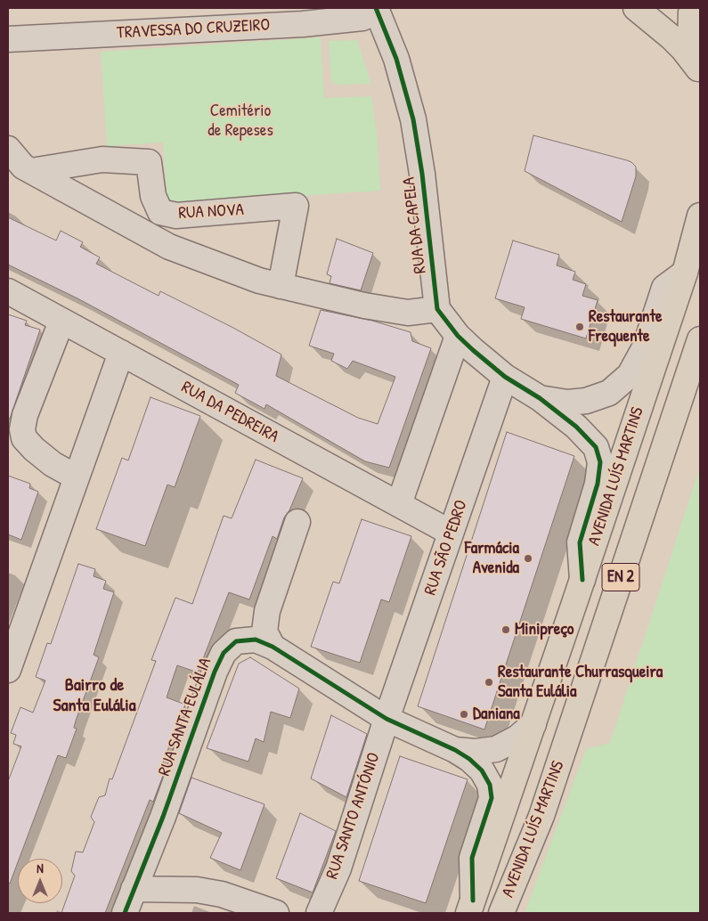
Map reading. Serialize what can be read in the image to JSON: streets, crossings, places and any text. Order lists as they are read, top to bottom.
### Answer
{
  "streets": {
    "main road": ["AVENIDA LUÍS MARTINS", "EN 2"],
    "street": [
      "TRAVESSA DO CRUZEIRO",
      "RUA NOVA",
      "RUA DA CAPELA",
      "RUA DA PEDREIRA",
      "RUA SÃO PEDRO",
      "RUA SANTA EULÁLIA",
      "RUA SANTO ANTÓNIO"
    ]
  },
  "crossings": [
    ["TRAVESSA DO CRUZEIRO", "RUA DA CAPELA"],
    ["RUA NOVA", "RUA DA CAPELA"],
    ["RUA DA PEDREIRA", "RUA SÃO PEDRO"],
    ["RUA SÃO PEDRO", "RUA SANTA EULÁLIA"],
    ["RUA SÃO PEDRO", "RUA SANTO ANTÓNIO"],
    ["RUA SANTA EULÁLIA", "RUA SANTO ANTÓNIO"]
  ],
  "districts": ["Bairro de Santa Eulália"],
  "parks": ["Cemitério de Repeses"],
  "places": [
    "Restaurante Frequente",
    "Farmácia Avenida",
    "Minipreço",
    "Restaurante Churrasqueira Santa Eulália",
    "Daniana"
  ],
  "north": "top"
}
